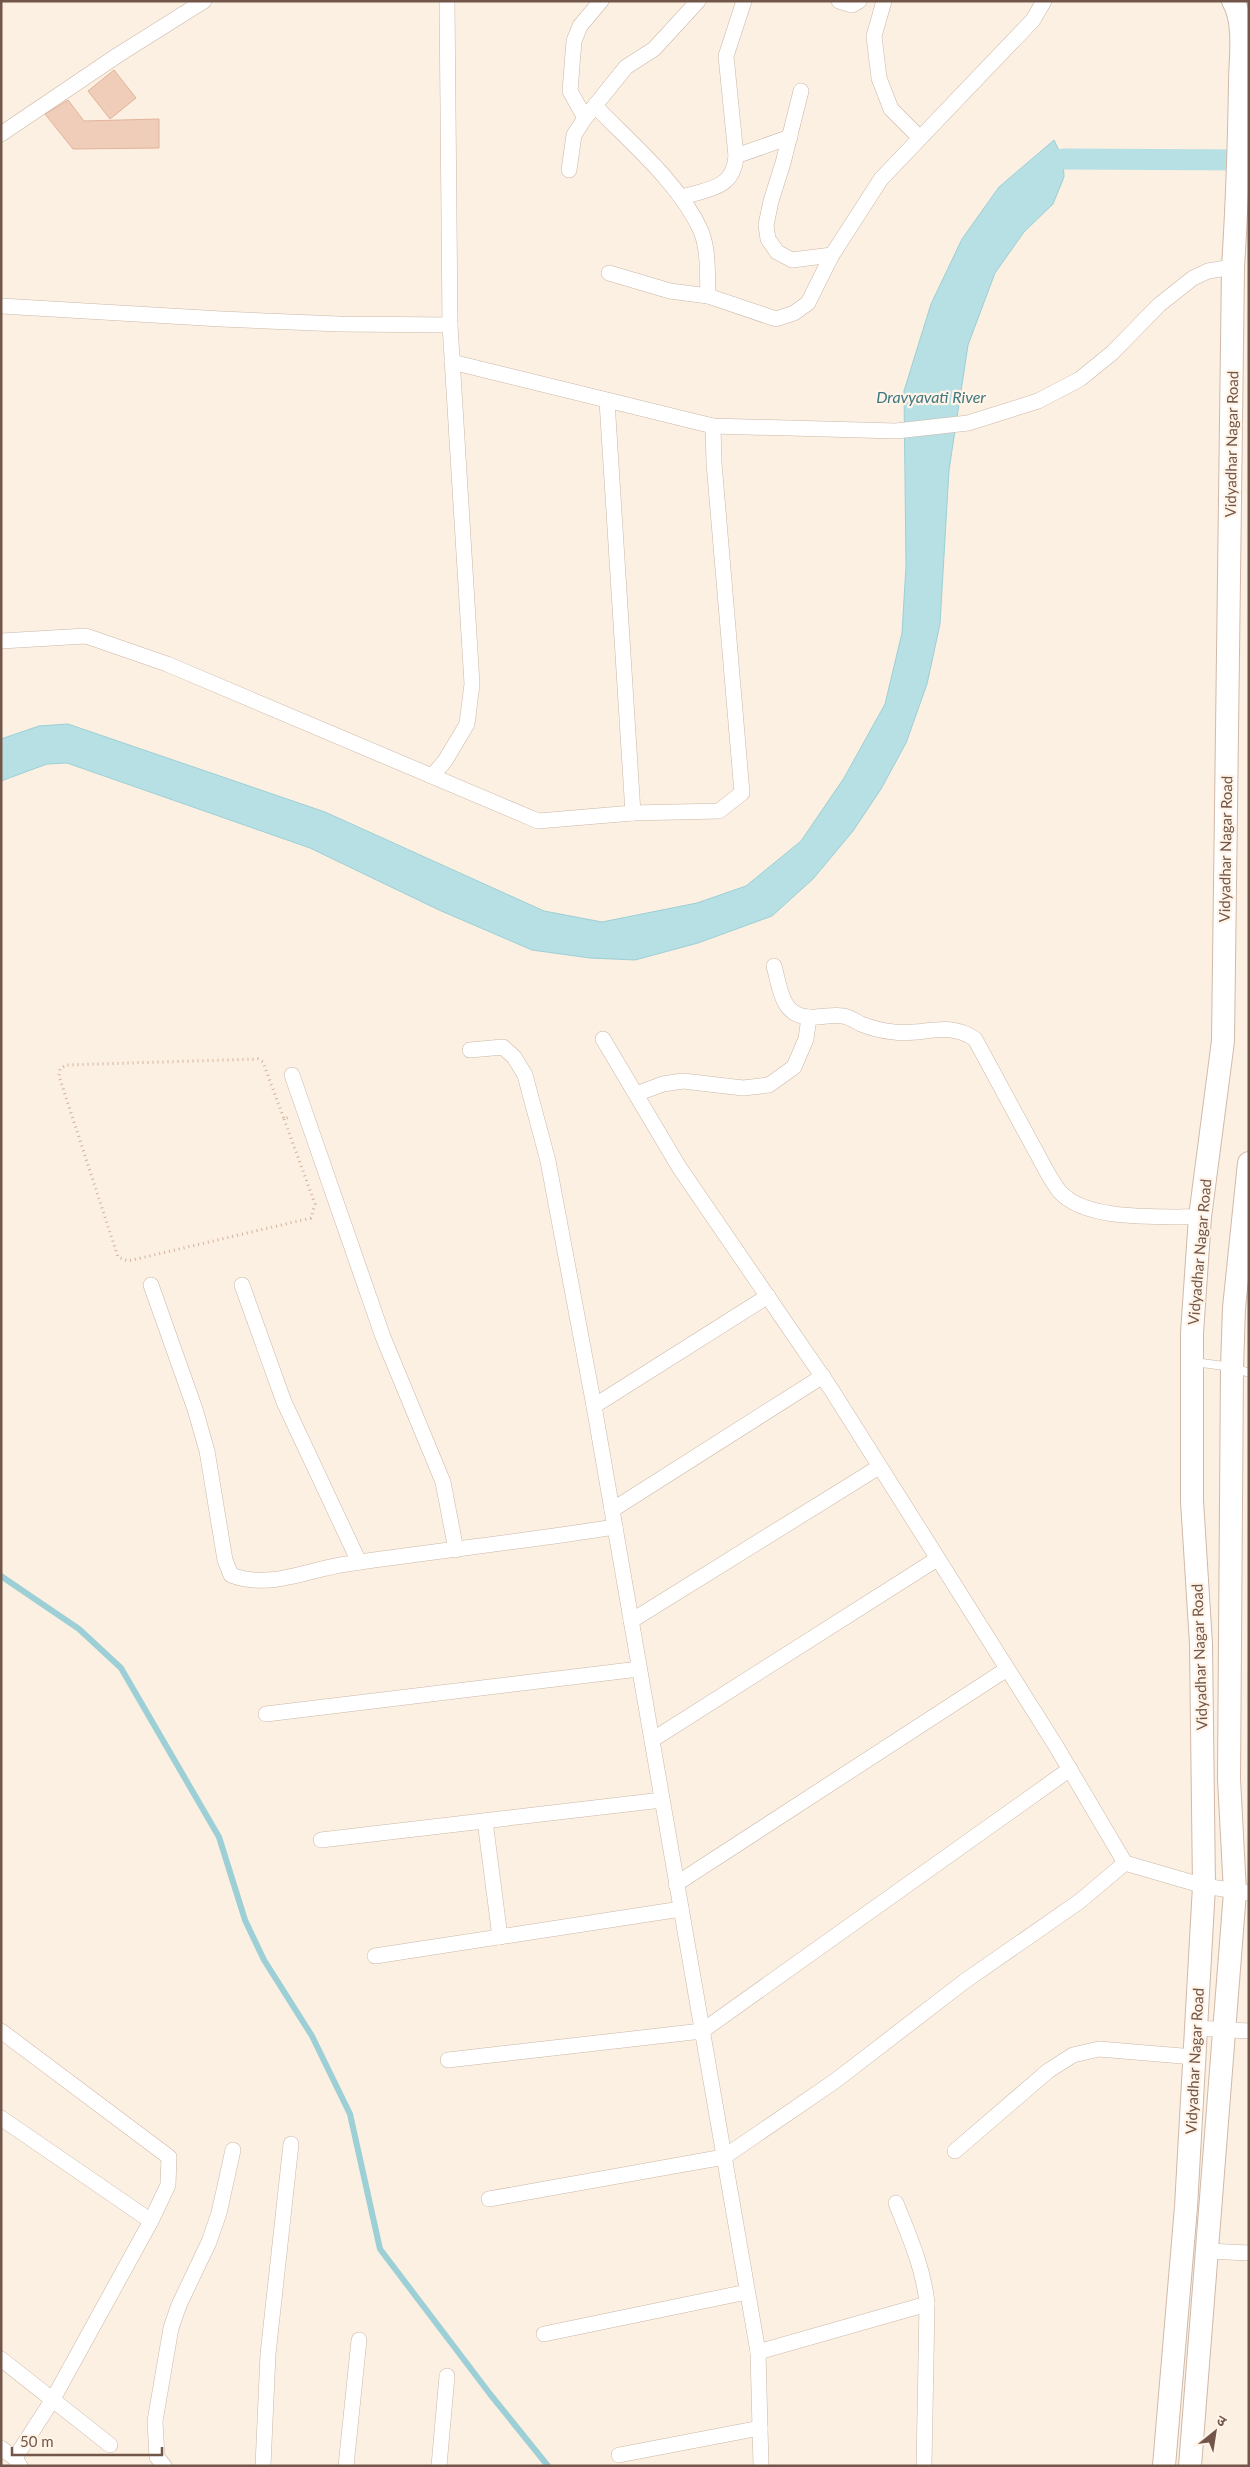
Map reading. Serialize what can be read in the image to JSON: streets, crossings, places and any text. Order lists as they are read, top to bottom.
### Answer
{
  "streets": {
    "main road": ["Vidyadhar Nagar Road"]
  },
  "water": ["Dravyavati River"],
  "scale_bar": "50 m",
  "north": "top right"
}
